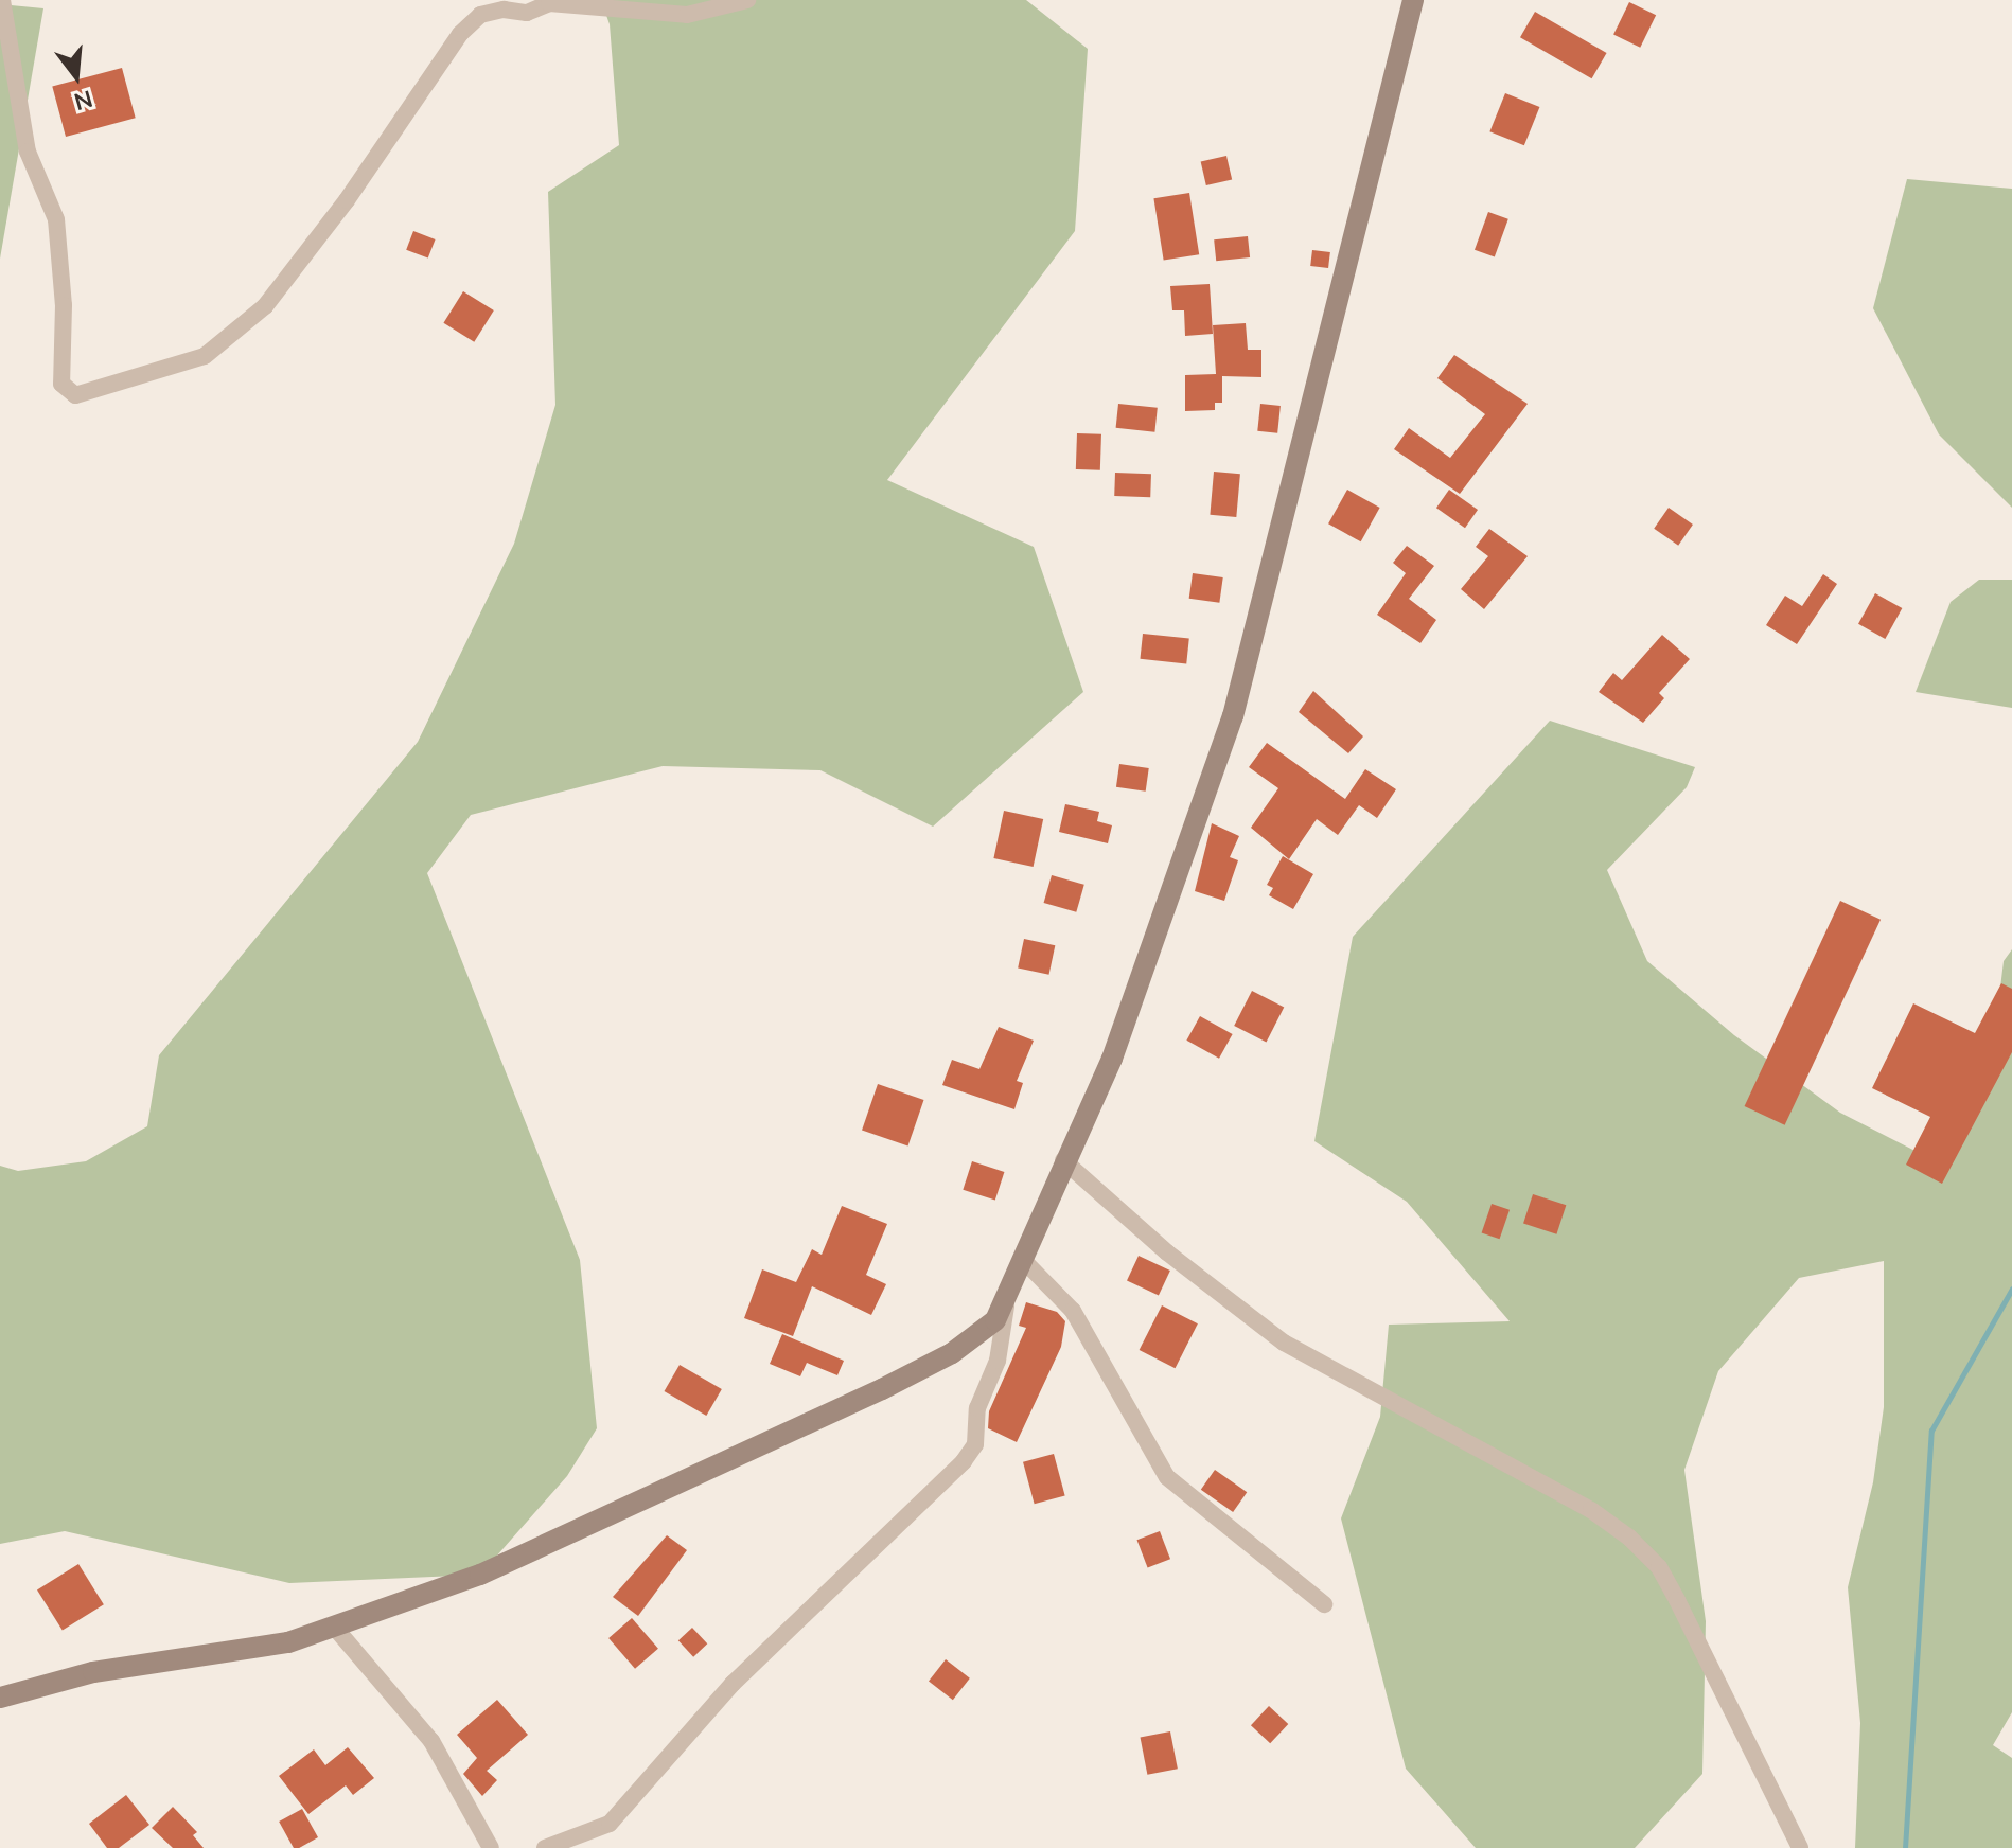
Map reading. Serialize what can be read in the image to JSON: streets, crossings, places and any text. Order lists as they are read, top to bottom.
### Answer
{
  "north": "bottom"
}
